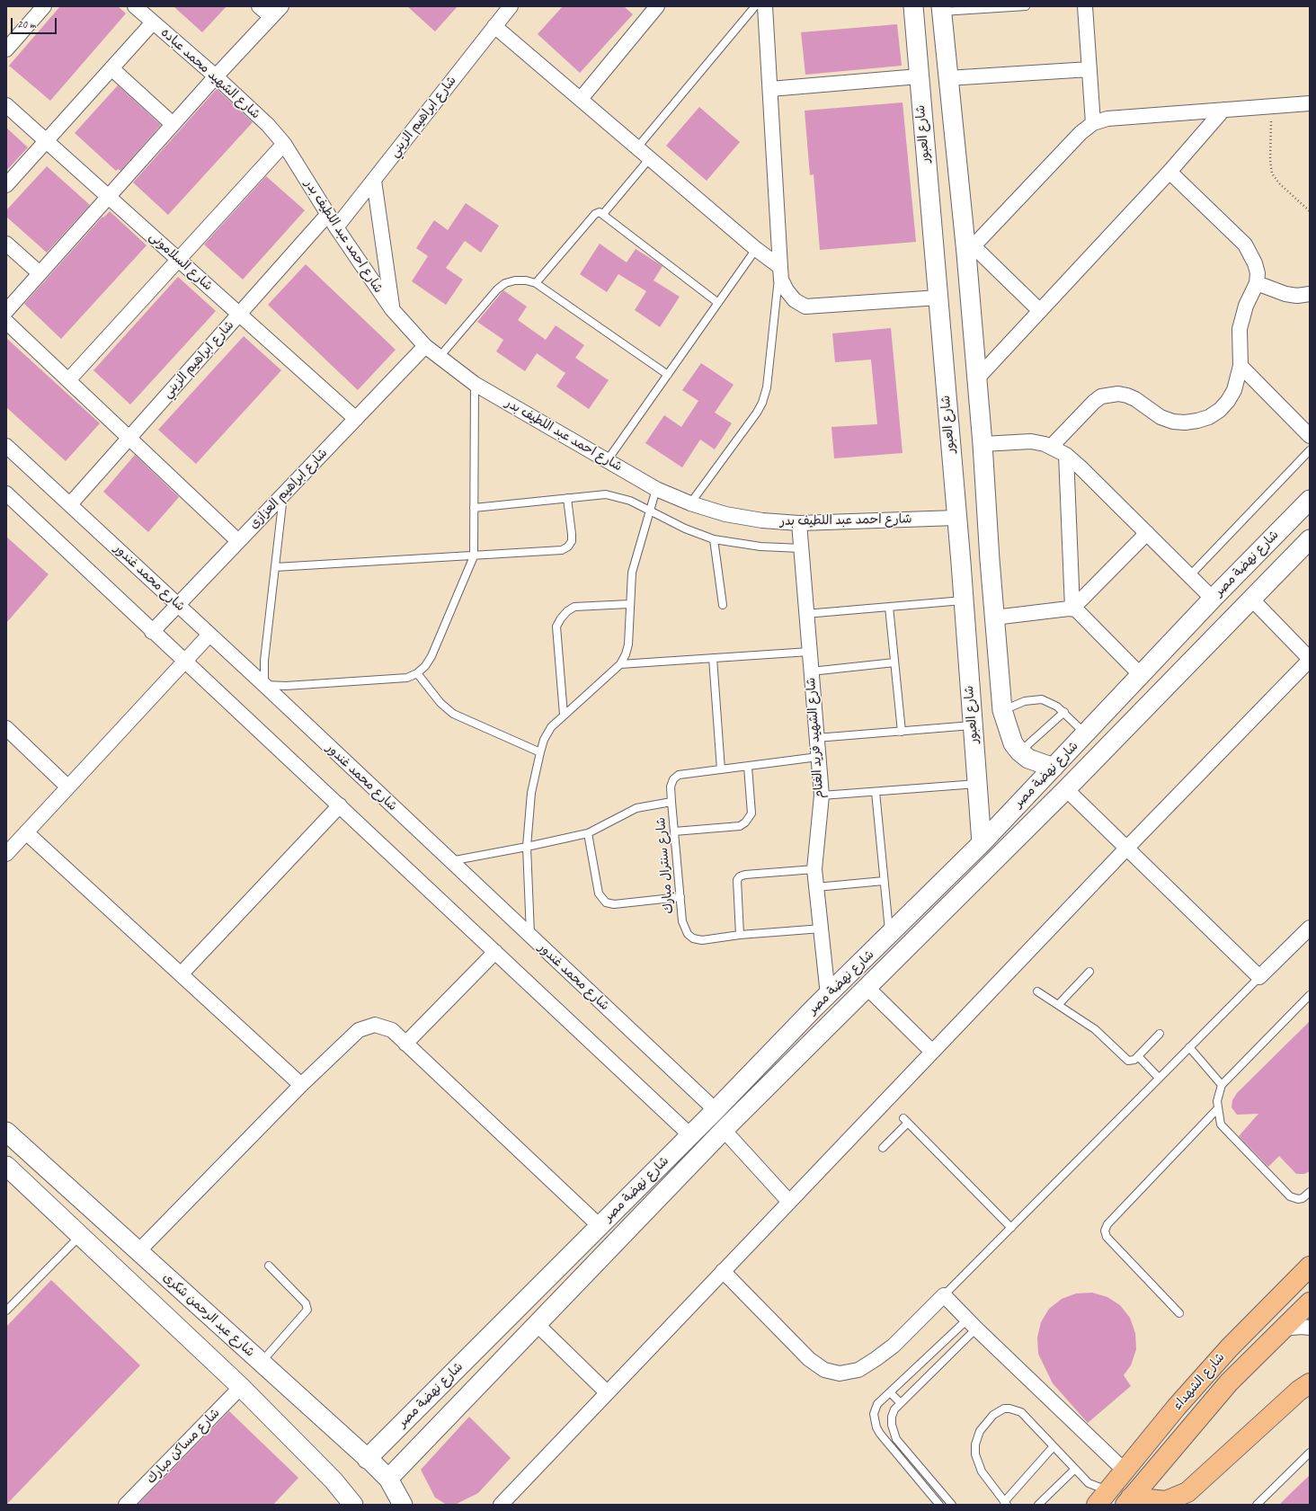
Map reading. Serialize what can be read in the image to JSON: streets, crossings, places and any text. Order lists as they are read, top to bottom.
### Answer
{
  "streets": {
    "highway": ["شارع الشهداء"],
    "street": [
      "شارع الشهيد محمد عباده",
      "شارع ابراهيم الزيني",
      "شارع العبور",
      "شارع احمد عبد اللطيف بدر",
      "شارع السلامونى",
      "شارع ابراهيم العزازى",
      "شارع نهضة مصر",
      "شارع محمد غندور",
      "شارع الشهيد فريد الغنام",
      "شارع عبد الرحمن شكرى",
      "شارع مساكن مبارك"
    ],
    "lane": ["شارع سنترال مبارك"]
  },
  "crossings": [
    ["شارع الشهيد محمد عباده", "شارع احمد عبد اللطيف بدر"],
    ["شارع ابراهيم الزيني", "شارع احمد عبد اللطيف بدر"],
    ["شارع ابراهيم الزيني", "شارع السلامونى"],
    ["شارع ابراهيم الزيني", "شارع محمد غندور"],
    ["شارع العبور", "شارع احمد عبد اللطيف بدر"],
    ["شارع العبور", "شارع نهضة مصر"],
    ["شارع احمد عبد اللطيف بدر", "شارع ابراهيم العزازى"],
    ["شارع احمد عبد اللطيف بدر", "شارع الشهيد فريد الغنام"],
    ["شارع السلامونى", "شارع ابراهيم العزازى"],
    ["شارع ابراهيم العزازى", "شارع محمد غندور"],
    ["شارع نهضة مصر", "شارع محمد غندور"],
    ["شارع نهضة مصر", "شارع الشهيد فريد الغنام"],
    ["شارع نهضة مصر", "شارع عبد الرحمن شكرى"],
    ["شارع محمد غندور", "شارع سنترال مبارك"],
    ["شارع الشهيد فريد الغنام", "شارع سنترال مبارك"]
  ],
  "scale_bar": "20 m"
}
